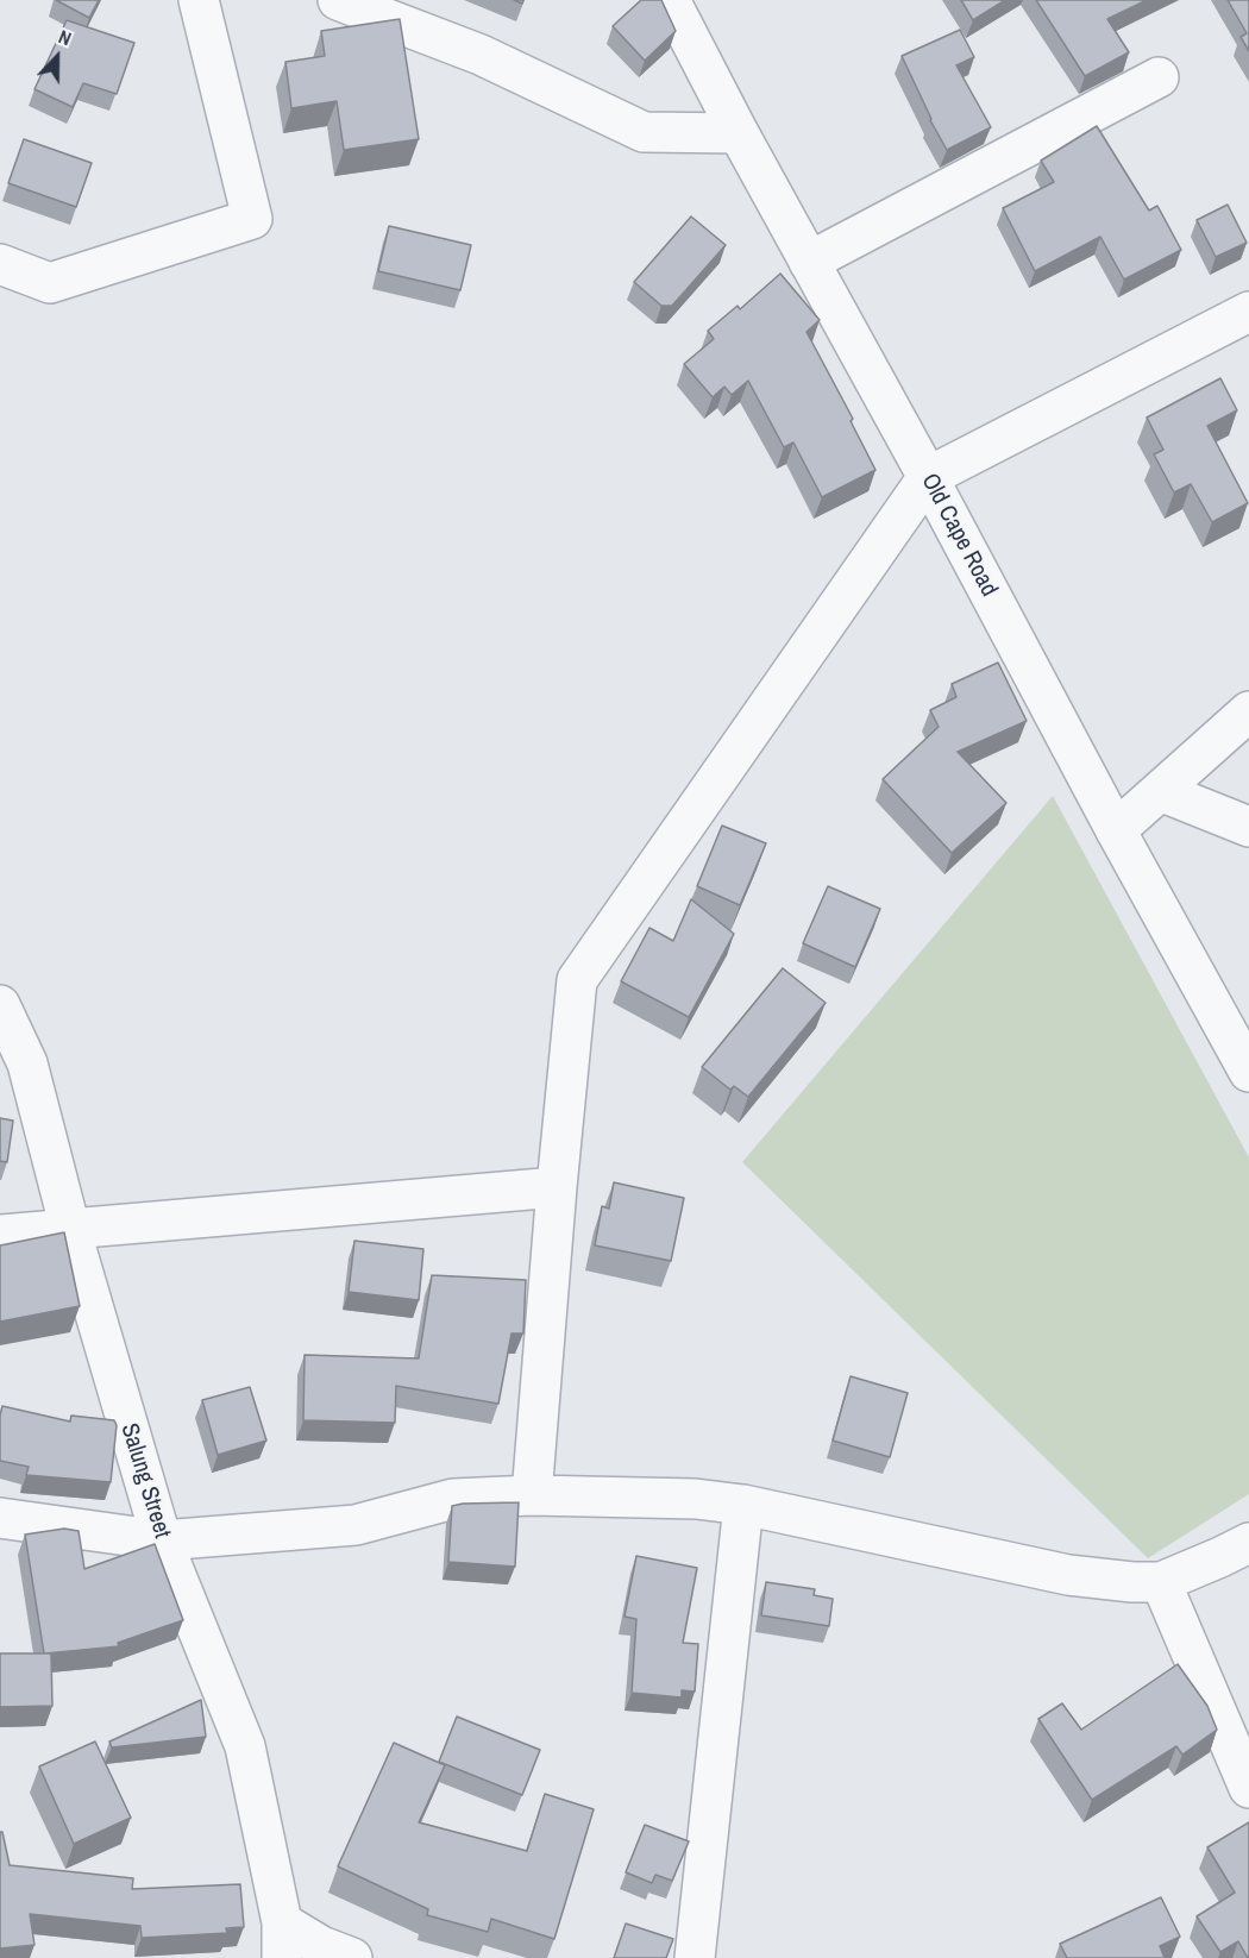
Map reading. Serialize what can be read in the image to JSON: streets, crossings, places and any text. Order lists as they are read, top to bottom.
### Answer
{
  "streets": {
    "street": ["Old Cape Road", "Salung Street"]
  },
  "north": "top"
}
